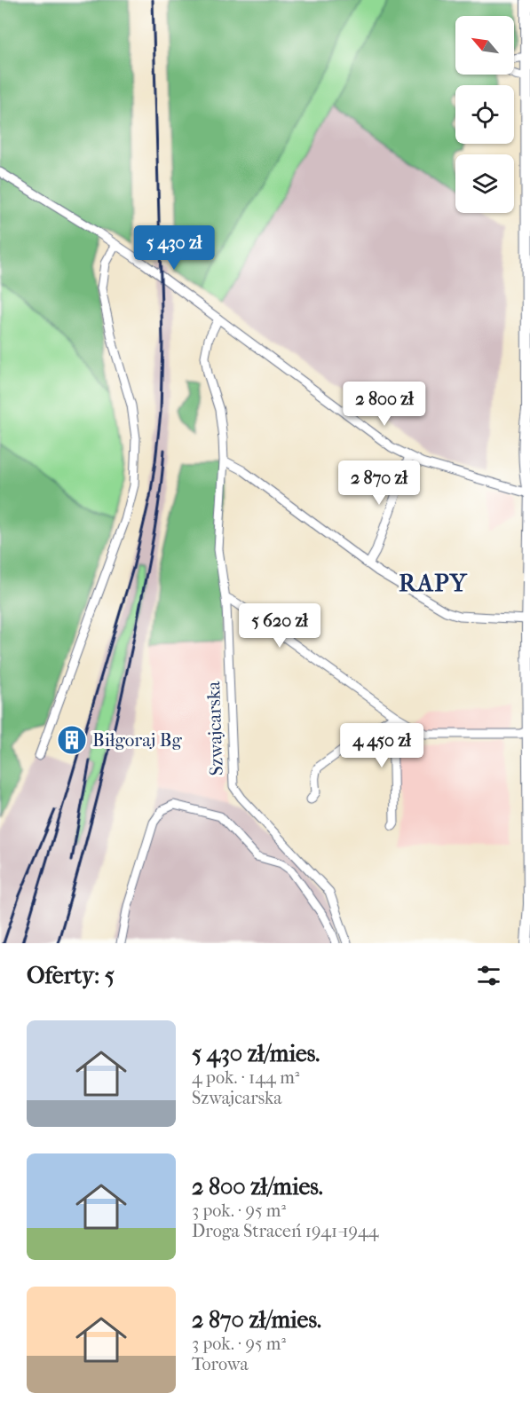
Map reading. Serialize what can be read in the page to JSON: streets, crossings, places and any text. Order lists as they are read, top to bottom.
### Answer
{
  "streets": {
    "street": ["Szwajcarska"]
  },
  "districts": ["RAPY"],
  "places": {
    "building": ["Biłgoraj Bg"]
  },
  "north": "top left",
  "page": {
    "price": [
      "5 430 zł",
      "2 800 zł",
      "2 870 zł",
      "5 620 zł",
      "4 450 zł"
    ],
    "heading": "Oferty: 5",
    "list": [
      {
        "name": "5 430 zł/mies.",
        "note": "4 pok. · 144 m² · Szwajcarska"
      },
      {
        "name": "2 800 zł/mies.",
        "note": "3 pok. · 95 m² · Droga Straceń 1941-1944"
      },
      {
        "name": "2 870 zł/mies.",
        "note": "3 pok. · 95 m² · Torowa"
      }
    ]
  }
}
